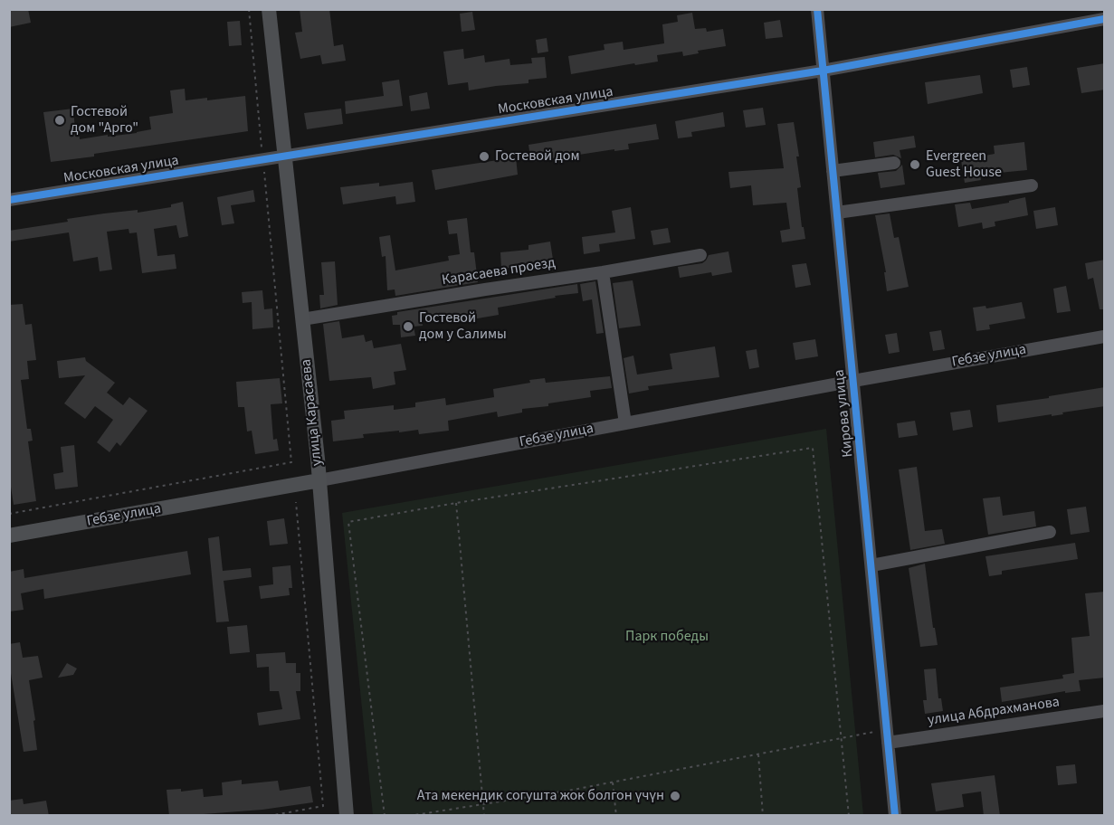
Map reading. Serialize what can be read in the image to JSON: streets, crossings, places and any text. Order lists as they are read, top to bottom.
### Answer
{
  "streets": {
    "main road": ["Гебзе улица", "улица Карасаева"],
    "street": [
      "Московская улица",
      "Карасаева проезд",
      "Кирова улица",
      "улица Абдрахманова"
    ]
  },
  "crossings": [
    ["Московская улица", "улица Карасаева"],
    ["Московская улица", "Кирова улица"],
    ["Карасаева проезд", "улица Карасаева"],
    ["Гебзе улица", "улица Карасаева"],
    ["Гебзе улица", "Кирова улица"],
    ["Кирова улица", "улица Абдрахманова"]
  ],
  "parks": ["Парк победы"],
  "places": [
    "Гостевой дом \"Арго\"",
    "Гостевой дом",
    "Evergreen Guest House",
    "Гостевой дом у Салимы",
    "Ата мекендик согушта жок болгон үчүн"
  ]
}
